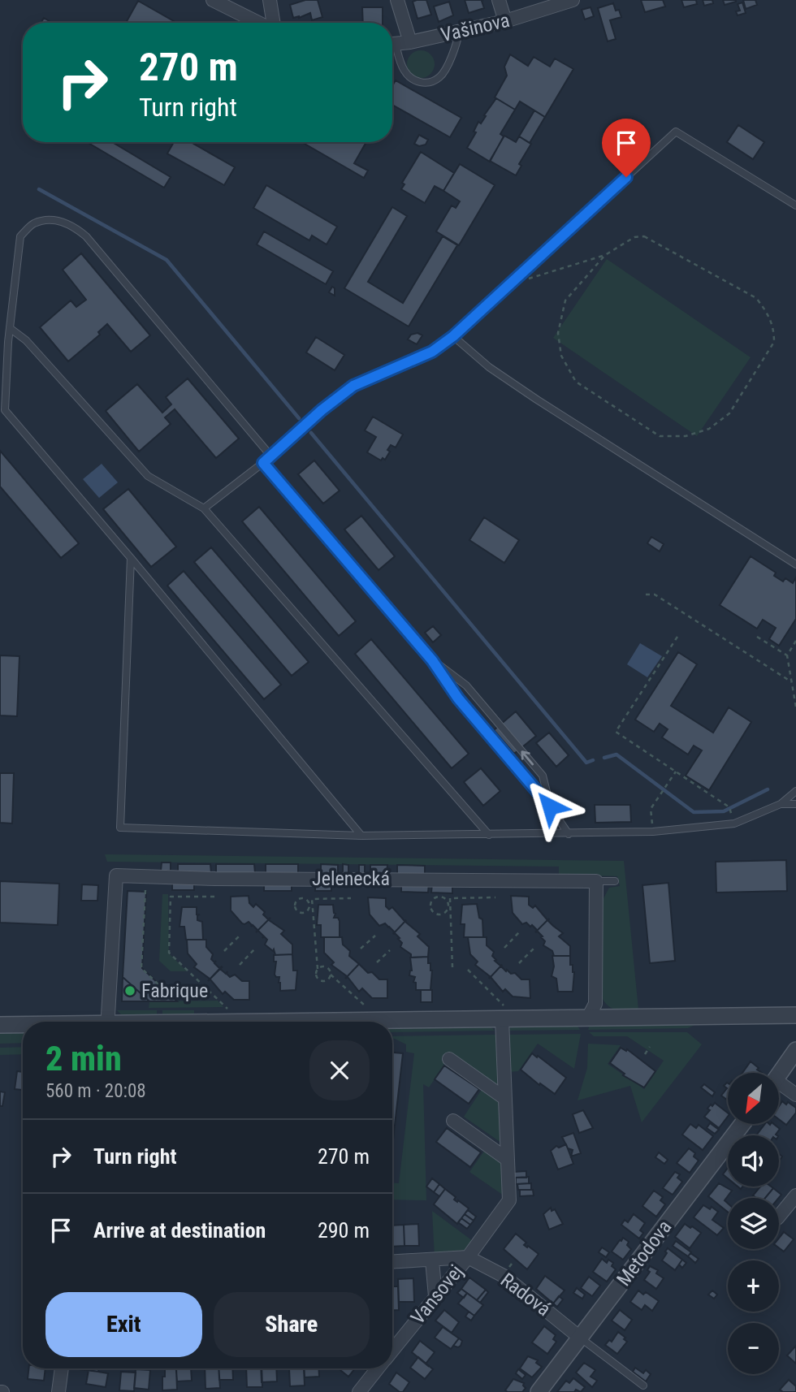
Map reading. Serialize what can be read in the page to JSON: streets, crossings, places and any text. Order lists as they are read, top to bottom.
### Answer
{
  "streets": {
    "street": [
      "Vašinova",
      "Jelenecká",
      "Metodova",
      "Vansovej",
      "Radová"
    ]
  },
  "crossings": [
    ["Metodova", "Radová"],
    ["Vansovej", "Radová"]
  ],
  "places": ["Fabrique"],
  "north": "bottom left",
  "page": {
    "turn": ["270 m", "Turn right"],
    "heading": ["2 min", "560 m · 20:08"],
    "map_buttons": ["+", "−"],
    "list": [
      {
        "name": "Turn right",
        "value": "270 m"
      },
      {
        "name": "Arrive at destination",
        "value": "290 m"
      }
    ],
    "buttons": ["Exit", "Share"]
  }
}
